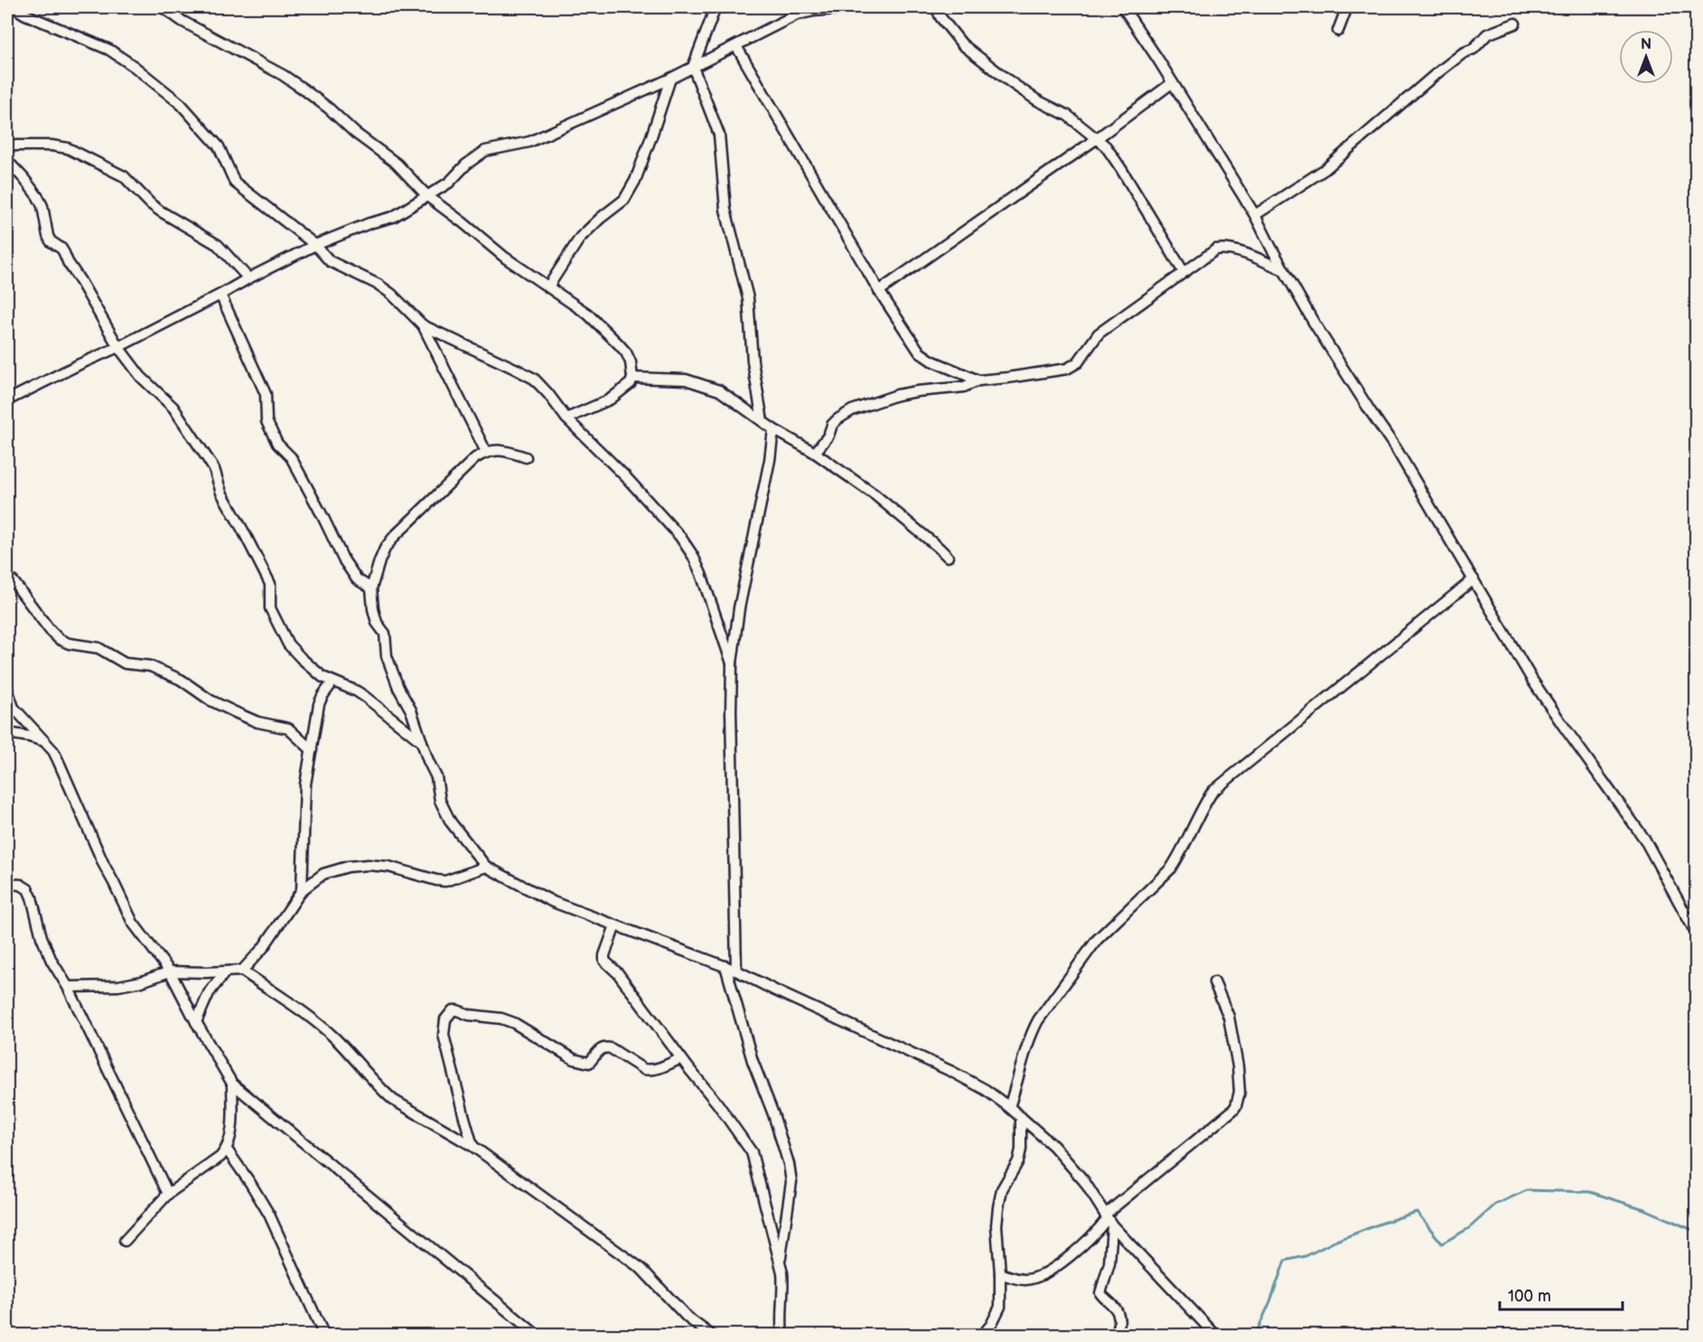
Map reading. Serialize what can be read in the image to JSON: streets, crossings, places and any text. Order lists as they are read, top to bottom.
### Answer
{
  "scale_bar": "100 m",
  "north": "top"
}
